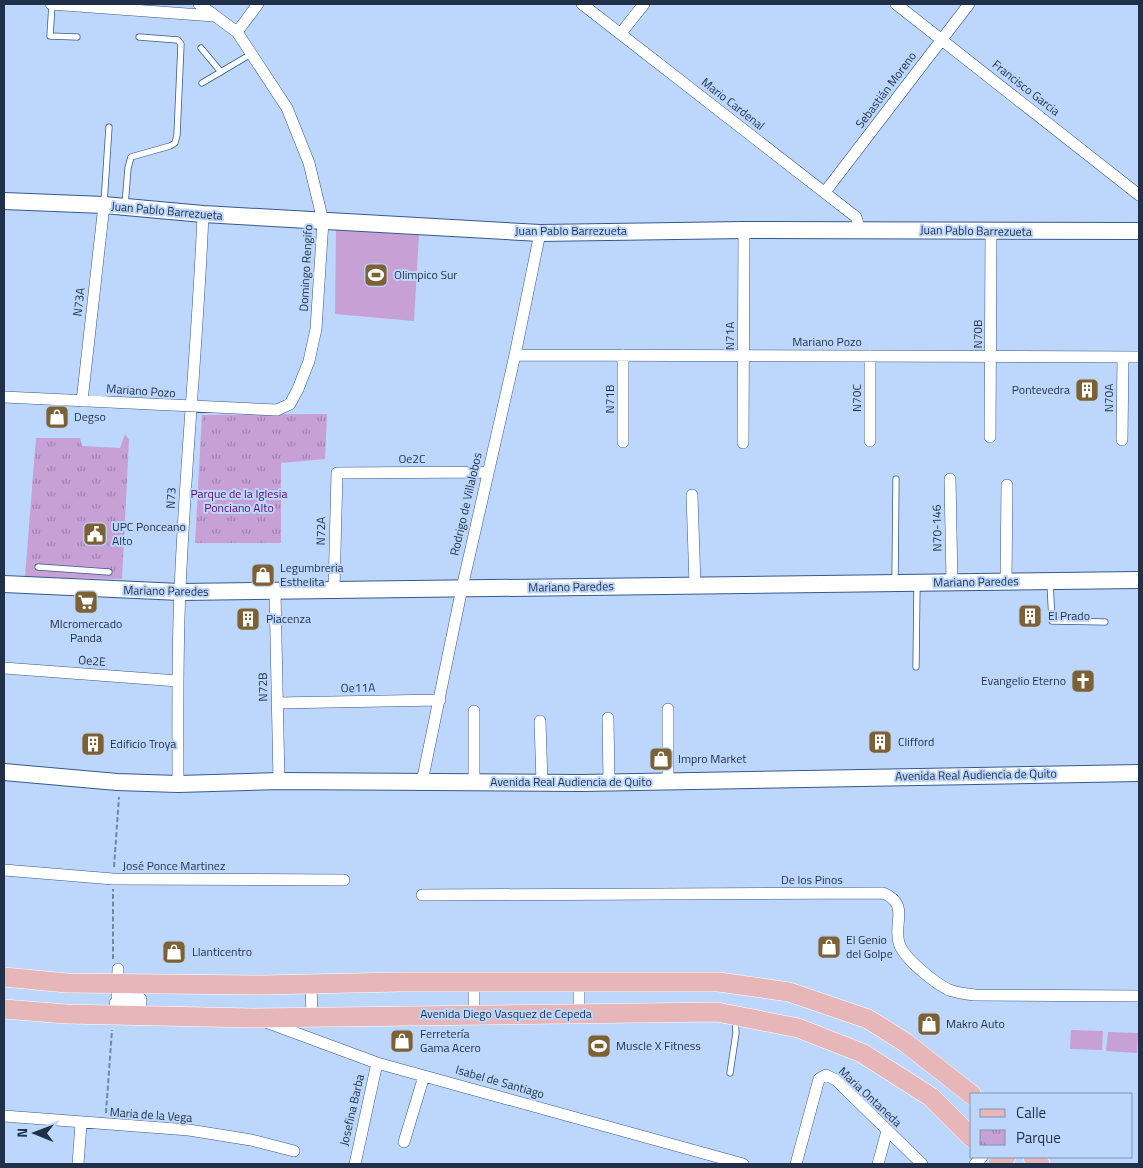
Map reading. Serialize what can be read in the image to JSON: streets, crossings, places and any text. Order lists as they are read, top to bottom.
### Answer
{
  "streets": {
    "main road": [
      "Juan Pablo Barrezueta",
      "Mariano Paredes",
      "Avenida Real Audiencia de Quito",
      "Avenida Diego Vasquez de Cepeda"
    ],
    "street": [
      "Francisco Garcia",
      "Sebastián Moreno",
      "Mario Cardenal",
      "Domingo Rengifo",
      "N73A",
      "N70B",
      "N71A",
      "Mariano Pozo",
      "N70C",
      "N70A",
      "N71B",
      "Oe2C",
      "N73",
      "Rodrigo de Villalobos",
      "N70-146",
      "N72A",
      "Oe2E",
      "N72B",
      "Oe11A",
      "José Ponce Martinez",
      "De los Pinos",
      "Isabel de Santiago",
      "Maria Ontaneda",
      "Josefina Barba",
      "Maria de la Vega"
    ]
  },
  "crossings": [
    ["Francisco Garcia", "Sebastián Moreno"],
    ["Sebastián Moreno", "Mario Cardenal"],
    ["Mario Cardenal", "Juan Pablo Barrezueta"],
    ["Juan Pablo Barrezueta", "Domingo Rengifo"],
    ["Juan Pablo Barrezueta", "N73A"],
    ["Juan Pablo Barrezueta", "N70B"],
    ["Juan Pablo Barrezueta", "N71A"],
    ["Juan Pablo Barrezueta", "N73"],
    ["Juan Pablo Barrezueta", "Rodrigo de Villalobos"],
    ["Domingo Rengifo", "Mariano Pozo"],
    ["N73A", "Mariano Pozo"],
    ["N70B", "Mariano Pozo"],
    ["N71A", "Mariano Pozo"],
    ["Mariano Pozo", "N70C"],
    ["Mariano Pozo", "N70A"],
    ["Mariano Pozo", "N71B"],
    ["Mariano Pozo", "N73"],
    ["Mariano Pozo", "Rodrigo de Villalobos"],
    ["Oe2C", "Rodrigo de Villalobos"],
    ["Oe2C", "N72A"],
    ["N73", "Mariano Paredes"],
    ["N73", "Oe2E"],
    ["N73", "Avenida Real Audiencia de Quito"],
    ["Rodrigo de Villalobos", "Mariano Paredes"],
    ["Rodrigo de Villalobos", "Oe11A"],
    ["Rodrigo de Villalobos", "Avenida Real Audiencia de Quito"],
    ["N70-146", "Mariano Paredes"],
    ["N72A", "Mariano Paredes"],
    ["Mariano Paredes", "N72B"],
    ["N72B", "Oe11A"],
    ["N72B", "Avenida Real Audiencia de Quito"],
    ["Avenida Diego Vasquez de Cepeda", "Isabel de Santiago"],
    ["Isabel de Santiago", "Josefina Barba"]
  ],
  "parks": ["Parque de la Iglesia Ponciano Alto"],
  "places": {
    "sports": ["Olimpico Sur", "Muscle X Fitness"],
    "building": [
      "Pontevedra",
      "El Prado",
      "Piacenza",
      "Clifford",
      "Edificio Troya"
    ],
    "shop": [
      "Degso",
      "Legumbreria Esthelita",
      "Impro Market",
      "El Genio del Golpe",
      "Llanticentro",
      "Makro Auto",
      "Ferretería Gama Acero"
    ],
    "public building": ["UPC Ponceano Alto"],
    "supermarket": ["MIcromercado Panda"],
    "church": ["Evangelio Eterno"]
  },
  "legend": ["Calle", "Parque"],
  "north": "left"
}
